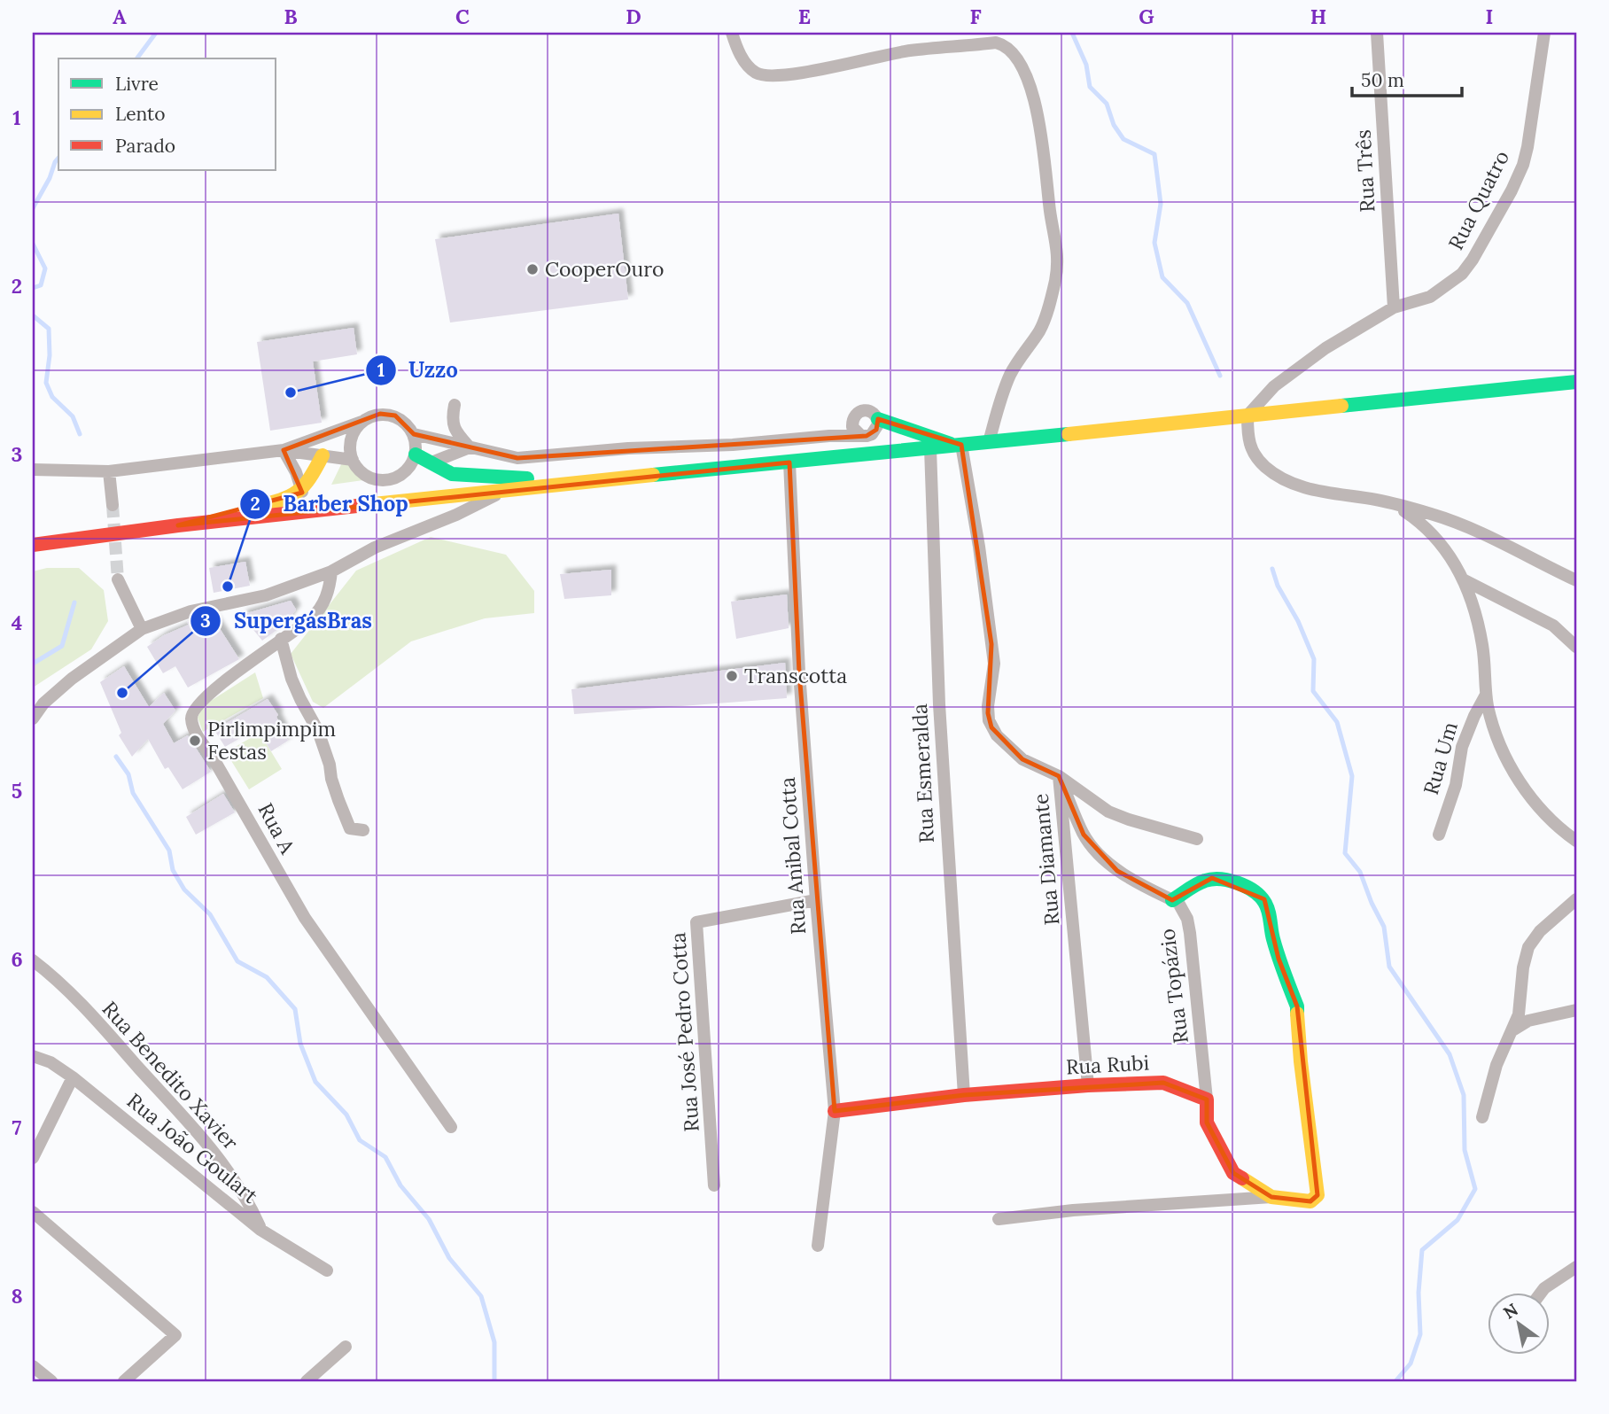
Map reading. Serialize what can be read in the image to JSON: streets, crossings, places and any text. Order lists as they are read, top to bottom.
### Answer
{
  "streets": {
    "main road": ["Rua Rubi"],
    "street": [
      "Rua Três",
      "Rua Quatro",
      "Rua Um",
      "Rua Esmeralda",
      "Rua A",
      "Rua Anibal Cotta",
      "Rua Diamante",
      "Rua Topázio",
      "Rua José Pedro Cotta",
      "Rua Benedito Xavier",
      "Rua João Goulart"
    ]
  },
  "crossings": [
    ["Rua Três", "Rua Quatro"],
    ["Rua Esmeralda", "Rua Rubi"],
    ["Rua Anibal Cotta", "Rua José Pedro Cotta"],
    ["Rua Anibal Cotta", "Rua Rubi"],
    ["Rua Diamante", "Rua Topázio"],
    ["Rua Diamante", "Rua Rubi"],
    ["Rua Topázio", "Rua Rubi"],
    ["Rua Benedito Xavier", "Rua João Goulart"]
  ],
  "places": [
    "CooperOuro",
    "Uzzo",
    "Barber Shop",
    "Transcotta",
    "SupergásBras",
    "Pirlimpimpim Festas"
  ],
  "legend": ["Livre", "Lento", "Parado"],
  "scale_bar": "50 m",
  "north": "top left",
  "grid": {
    "columns": [
      "A",
      "B",
      "C",
      "D",
      "E",
      "F",
      "G",
      "H",
      "I"
    ],
    "rows": [
      "1",
      "2",
      "3",
      "4",
      "5",
      "6",
      "7",
      "8"
    ]
  }
}
